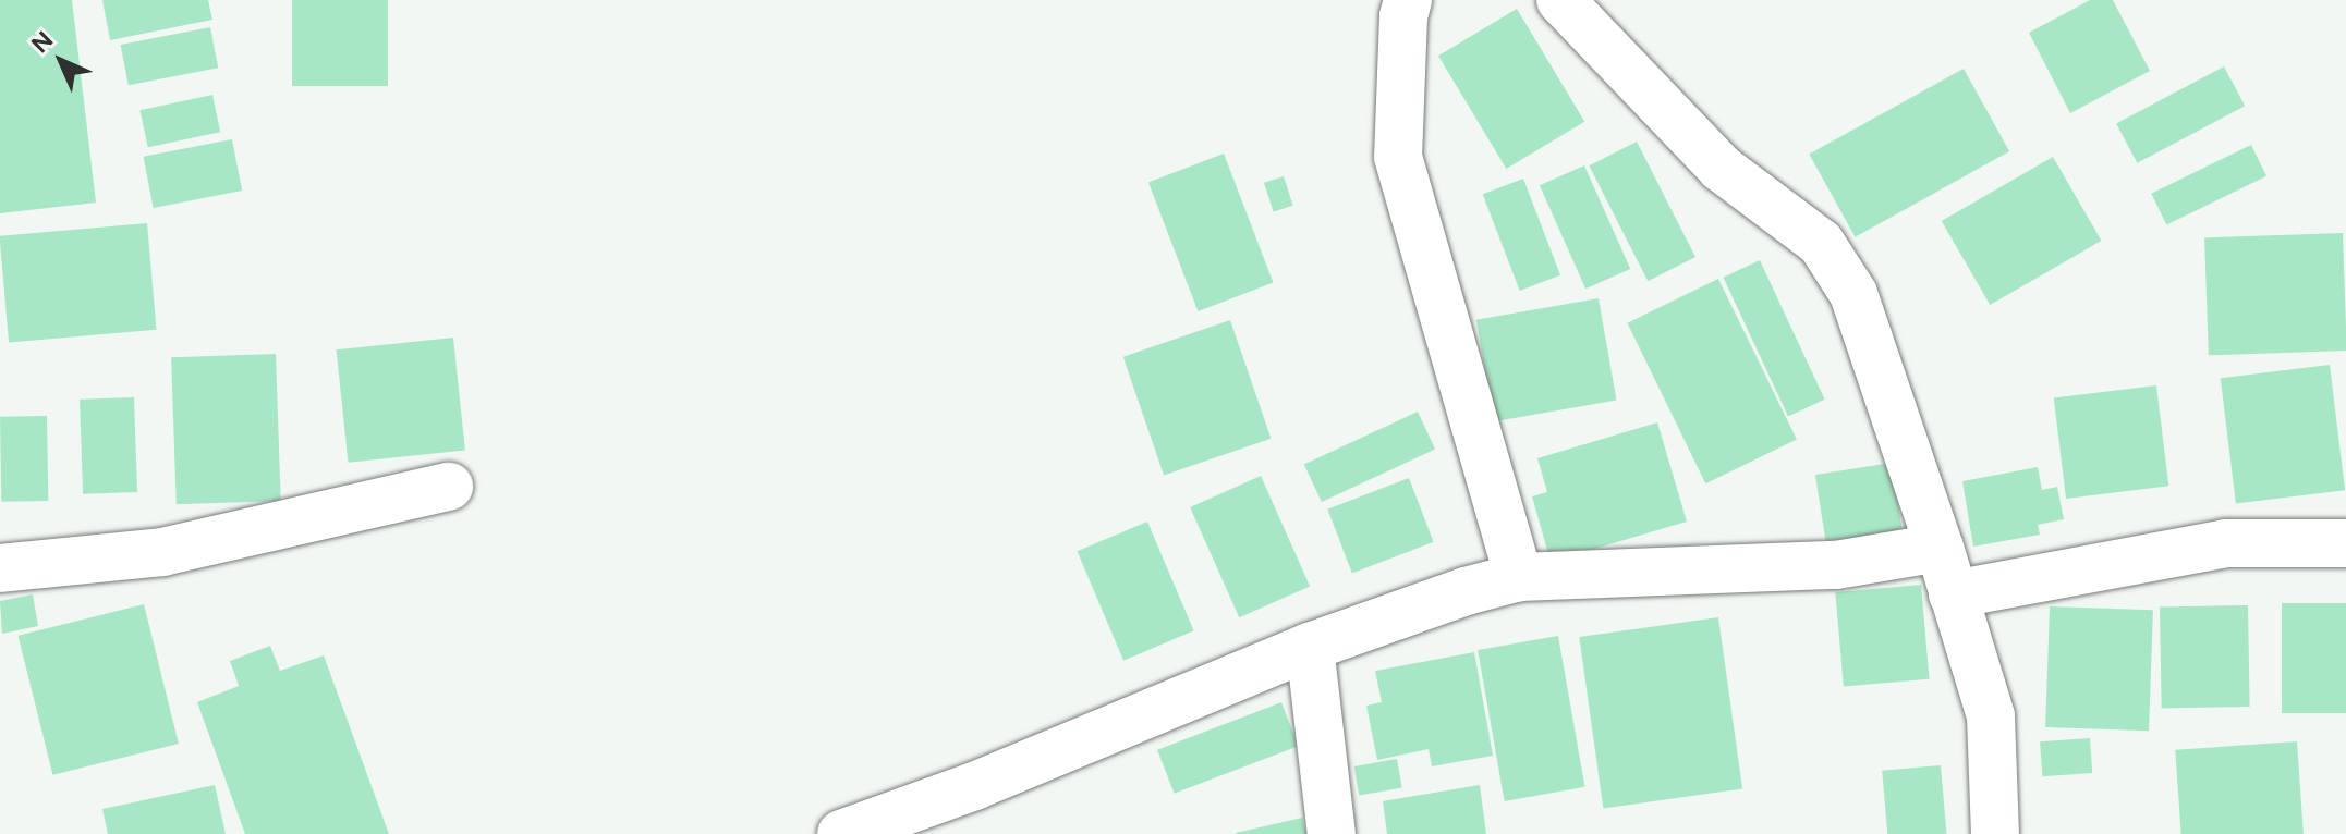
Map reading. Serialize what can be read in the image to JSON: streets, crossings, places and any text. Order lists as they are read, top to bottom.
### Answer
{
  "north": "top left"
}
